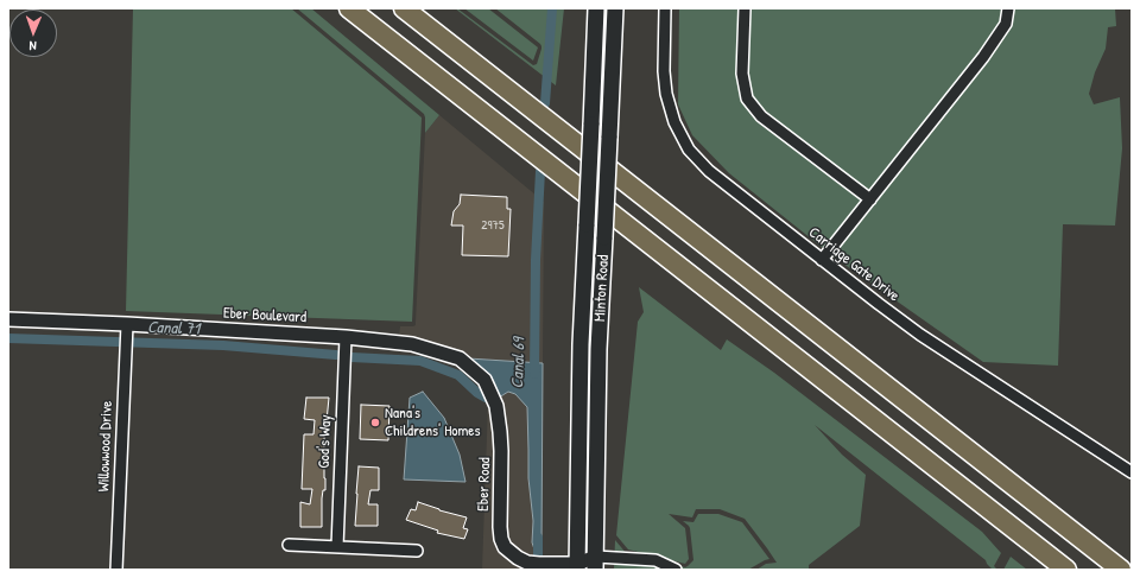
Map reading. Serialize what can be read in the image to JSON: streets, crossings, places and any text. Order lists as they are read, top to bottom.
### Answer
{
  "streets": {
    "main road": ["Minton Road"],
    "street": [
      "Carriage Gate Drive",
      "Eber Boulevard",
      "God's Way",
      "Willowwood Drive",
      "Eber Road"
    ]
  },
  "crossings": [
    ["Minton Road", "Eber Road"],
    ["Eber Boulevard", "God's Way"],
    ["Eber Boulevard", "Willowwood Drive"],
    ["Eber Boulevard", "Eber Road"]
  ],
  "water": ["Canal 71", "Canal 69"],
  "places": ["Nana's Childrens' Homes"],
  "house_numbers": ["2975"],
  "north": "bottom"
}
